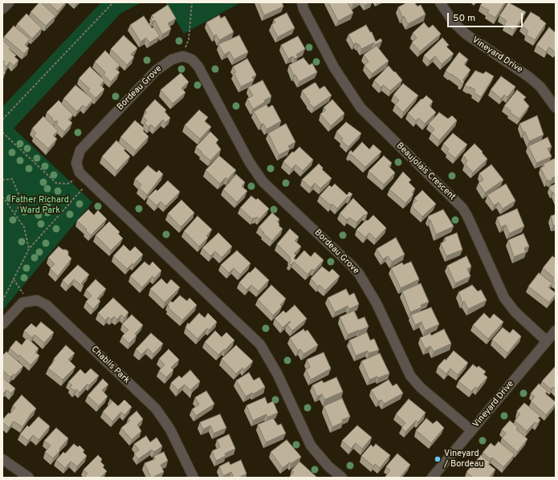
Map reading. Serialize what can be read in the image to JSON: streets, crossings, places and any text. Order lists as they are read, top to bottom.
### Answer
{
  "streets": {
    "street": [
      "Vineyard Drive",
      "Bordeau Grove",
      "Beaujolais Crescent",
      "Chablis Park"
    ]
  },
  "crossings": [
    ["Vineyard Drive", "Bordeau Grove"],
    ["Vineyard Drive", "Beaujolais Crescent"]
  ],
  "parks": ["Father Richard Ward Park"],
  "places": ["Vineyard / Bordeau"],
  "scale_bar": "50 m"
}
